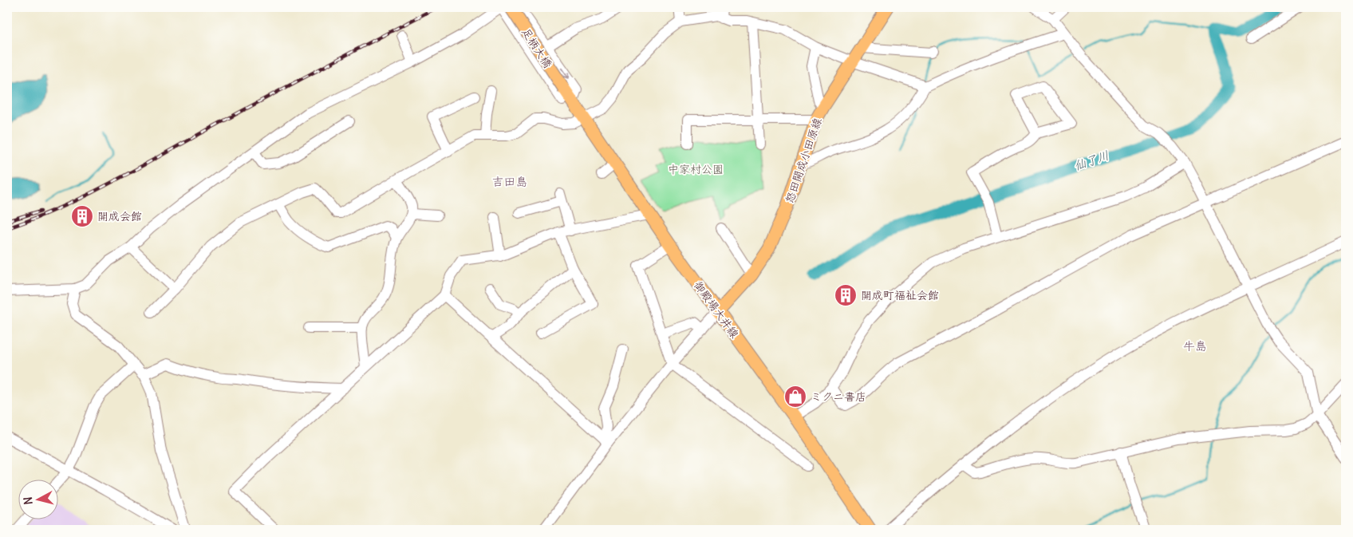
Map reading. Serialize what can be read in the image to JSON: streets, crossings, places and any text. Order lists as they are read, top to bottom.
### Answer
{
  "streets": {
    "main road": ["足柄大橋", "怒田開成小田原線", "御殿場大井線"]
  },
  "crossings": [
    ["足柄大橋", "御殿場大井線"],
    ["怒田開成小田原線", "御殿場大井線"]
  ],
  "districts": ["吉田島", "牛島"],
  "water": ["仙了川"],
  "parks": ["中家村公園"],
  "places": {
    "building": ["開成会館", "開成町福祉会館"],
    "shop": ["ミクニ書店"]
  },
  "north": "left"
}
